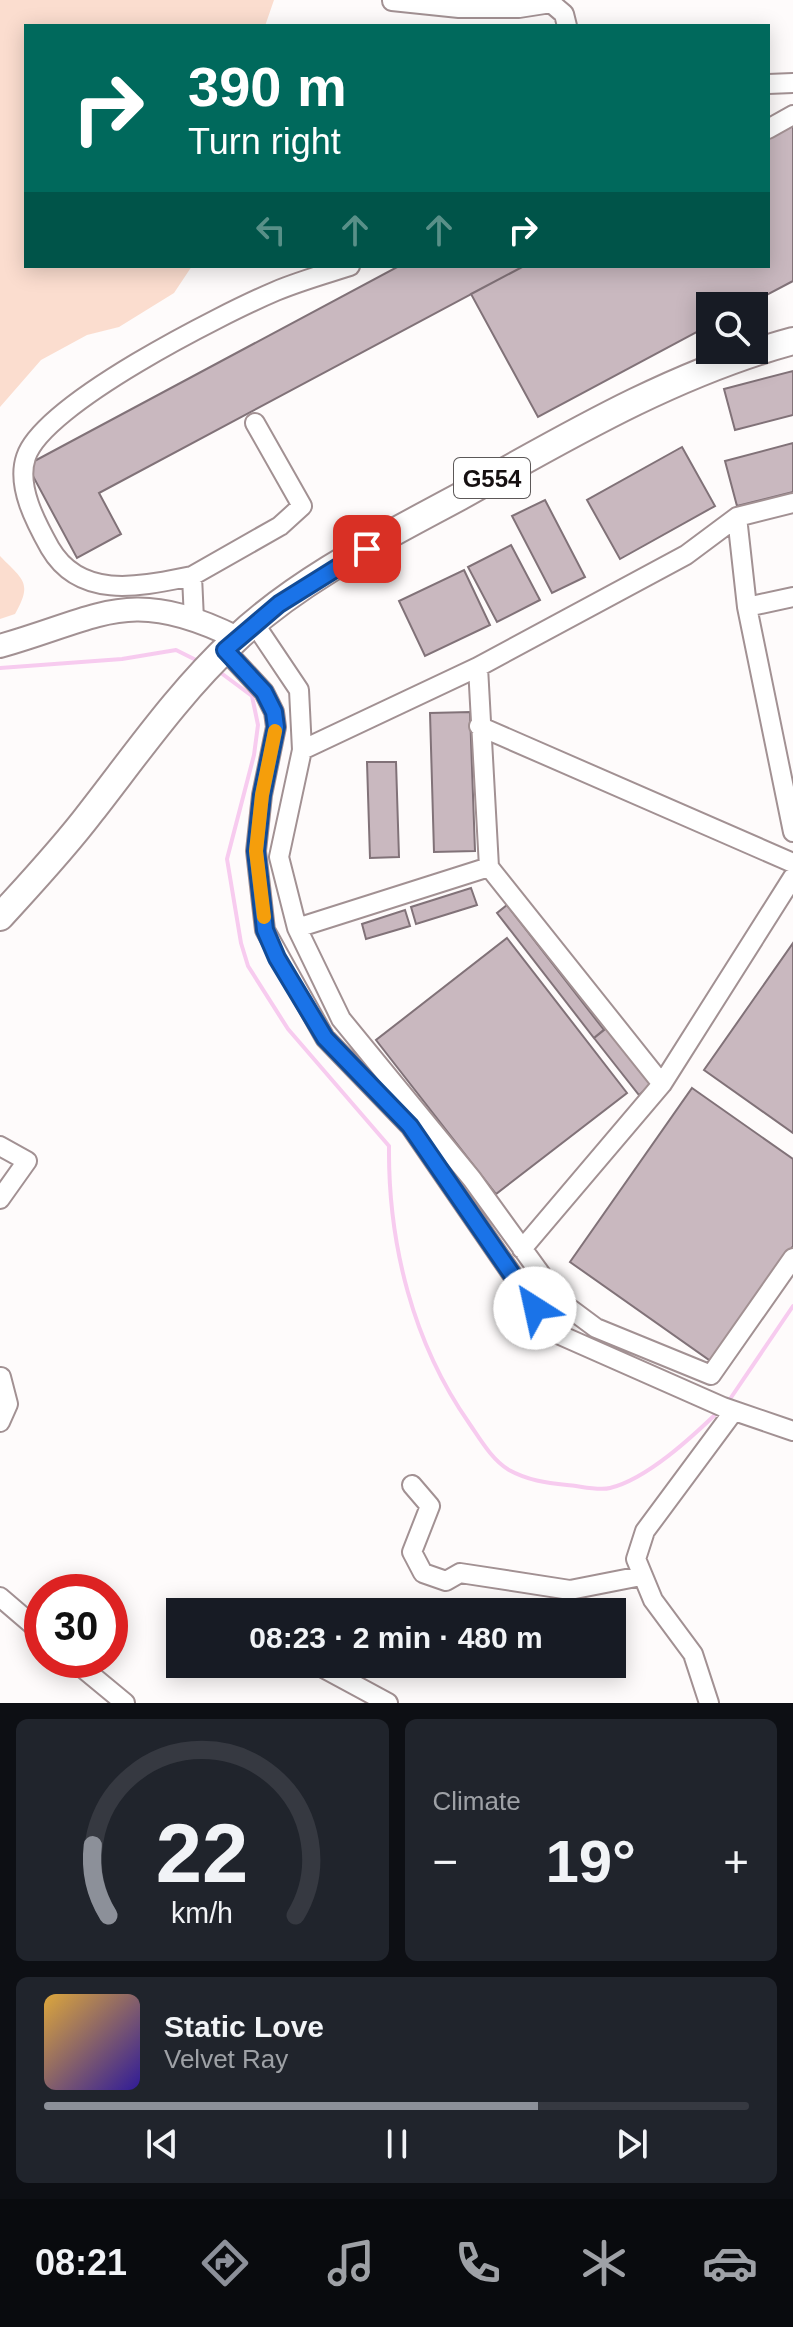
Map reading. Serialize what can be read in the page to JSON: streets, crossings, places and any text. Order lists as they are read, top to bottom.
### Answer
{
  "streets": {
    "highway": ["G554"]
  },
  "page": {
    "turn": ["390 m", "Turn right"],
    "limit": "30",
    "trip": "08:23 · 2 min · 480 m",
    "tile": "Climate",
    "heat": ["−", "19°", "+"],
    "song": ["Static Love", "Velvet Ray"],
    "tabs": "08:21",
    "gauge": ["22", "km/h"]
  }
}
